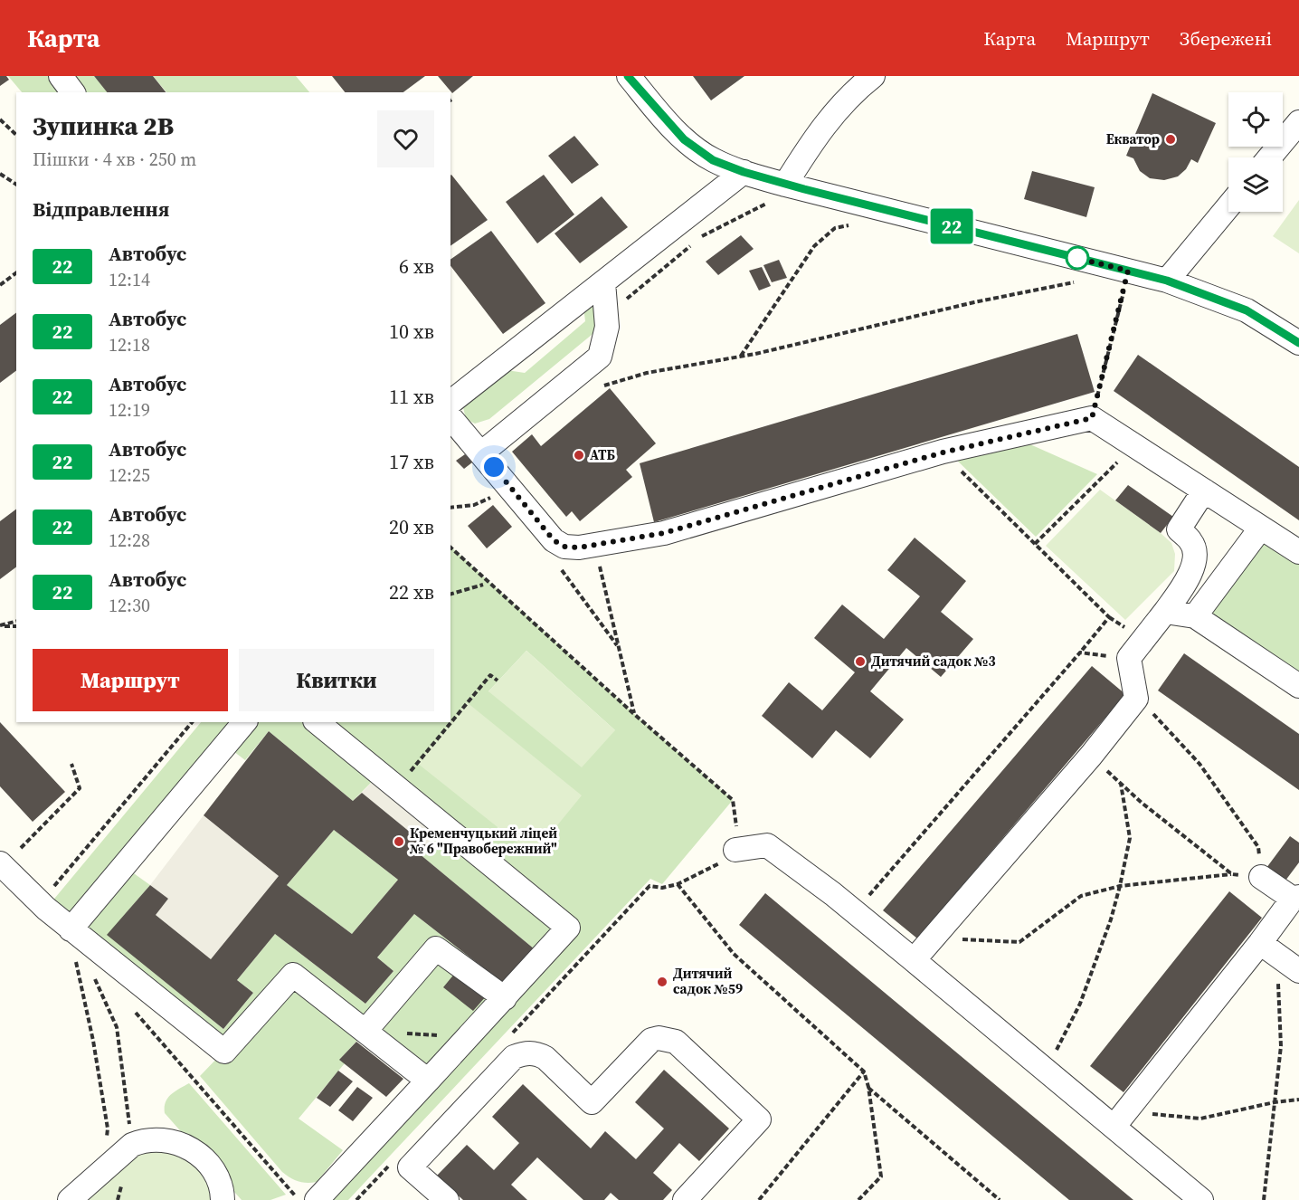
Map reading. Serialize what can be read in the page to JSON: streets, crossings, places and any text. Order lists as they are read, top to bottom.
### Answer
{
  "places": [
    "Екватор",
    "АТБ",
    "Дитячий садок №3",
    "Кременчуцький ліцей № 6 \"Правобережний\"",
    "Дитячий садок №59"
  ],
  "lines": ["bus line 22"],
  "page": {
    "header": "Карта",
    "nav": ["Карта", "Маршрут", "Збережені"],
    "on_map": "22",
    "heading": [
      ["Зупинка 2В", "Пішки · 4 хв · 250 m"],
      "Відправлення"
    ],
    "list": [
      {
        "mark": "22",
        "name": "Автобус",
        "note": "12:14",
        "value": "6 хв"
      },
      {
        "mark": "22",
        "name": "Автобус",
        "note": "12:18",
        "value": "10 хв"
      },
      {
        "mark": "22",
        "name": "Автобус",
        "note": "12:19",
        "value": "11 хв"
      },
      {
        "mark": "22",
        "name": "Автобус",
        "note": "12:25",
        "value": "17 хв"
      },
      {
        "mark": "22",
        "name": "Автобус",
        "note": "12:28",
        "value": "20 хв"
      },
      {
        "mark": "22",
        "name": "Автобус",
        "note": "12:30",
        "value": "22 хв"
      }
    ],
    "buttons": ["Маршрут", "Квитки"]
  }
}
